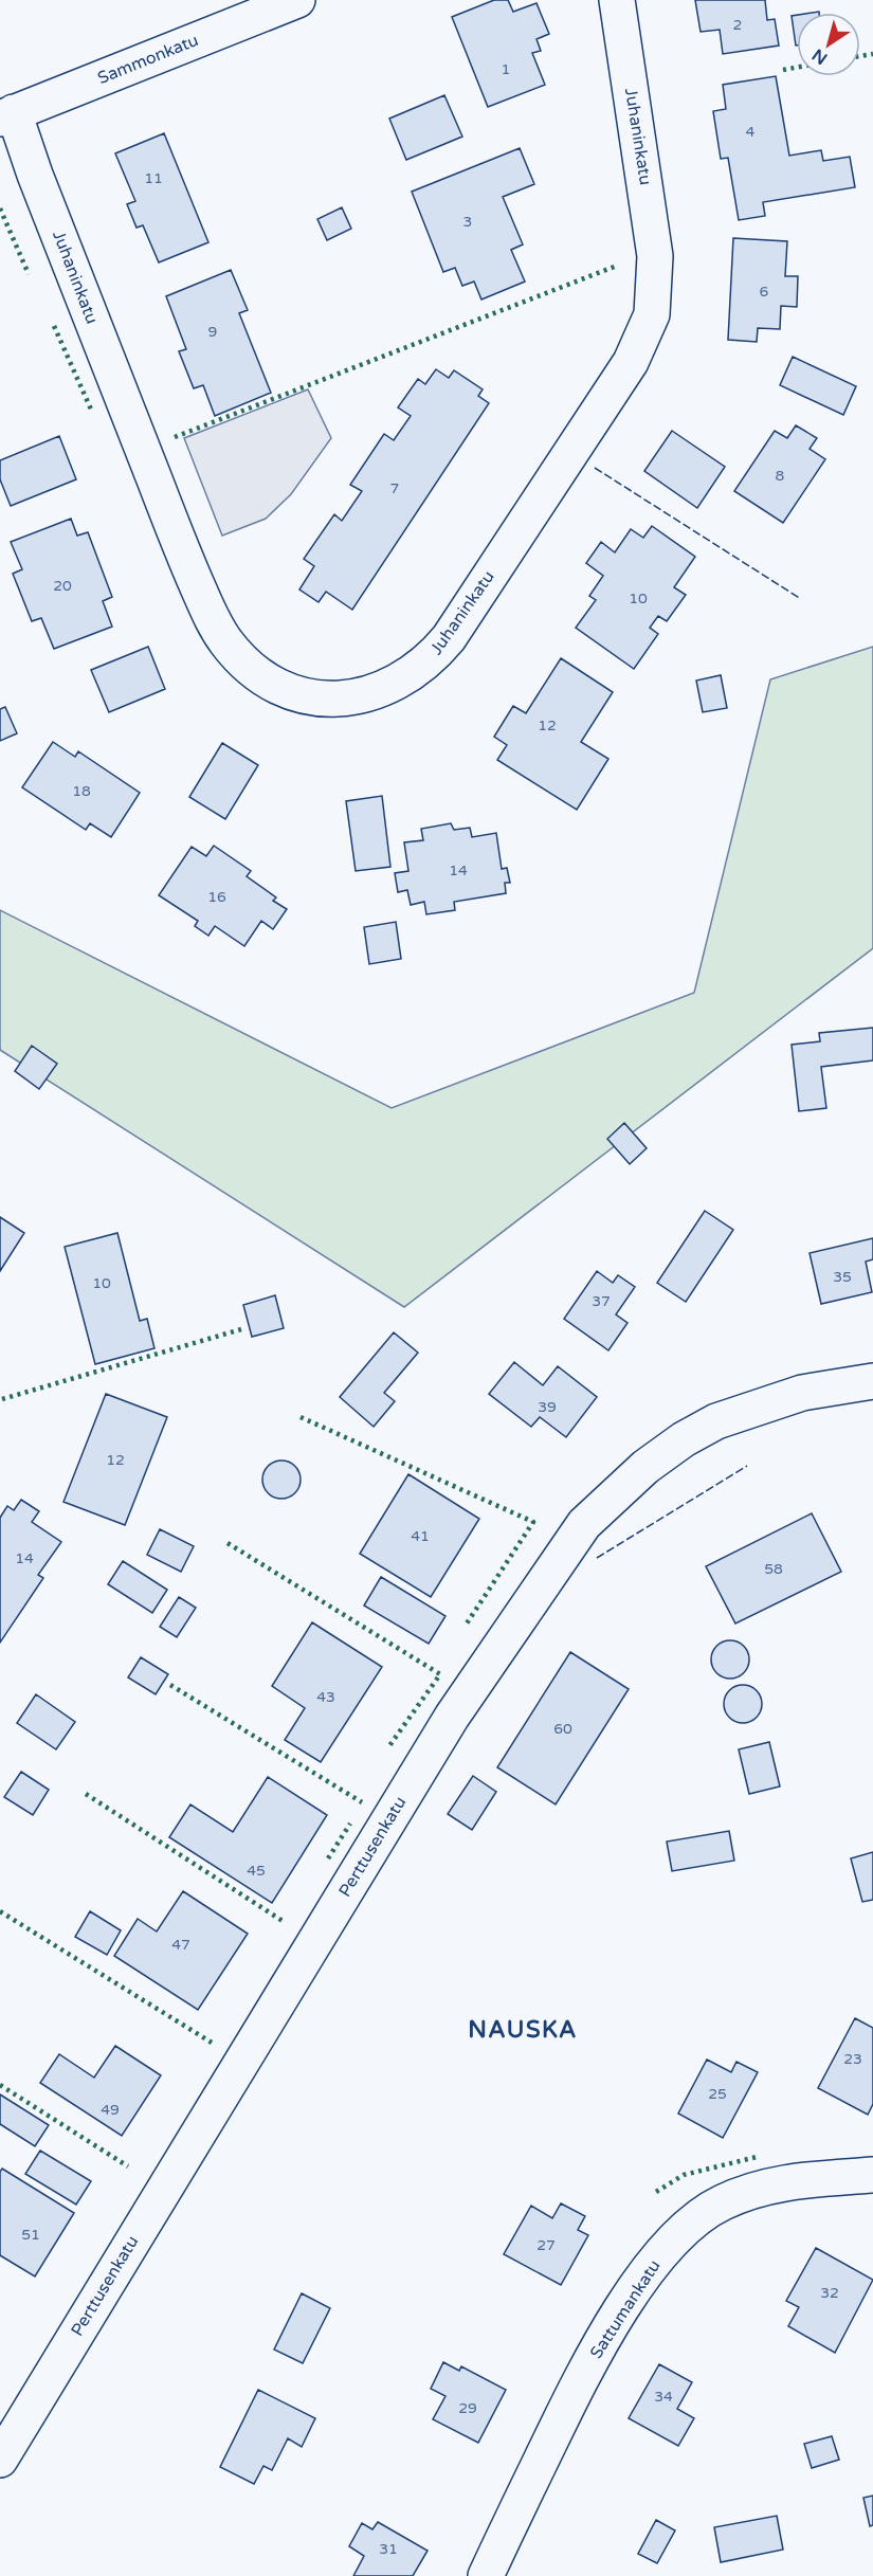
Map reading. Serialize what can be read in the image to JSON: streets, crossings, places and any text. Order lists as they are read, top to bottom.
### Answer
{
  "streets": {
    "street": [
      "Sammonkatu",
      "Juhaninkatu",
      "Perttusenkatu",
      "Sattumankatu"
    ]
  },
  "crossings": [
    ["Sammonkatu", "Juhaninkatu"]
  ],
  "districts": ["NAUSKA"],
  "house_numbers": [
    "2",
    "1",
    "4",
    "11",
    "3",
    "6",
    "9",
    "8",
    "7",
    "20",
    "10",
    "12",
    "18",
    "14",
    "16",
    "35",
    "10",
    "37",
    "39",
    "12",
    "41",
    "14",
    "58",
    "43",
    "60",
    "45",
    "47",
    "23",
    "25",
    "49",
    "51",
    "27",
    "32",
    "34",
    "29",
    "31"
  ],
  "north": "bottom left"
}
